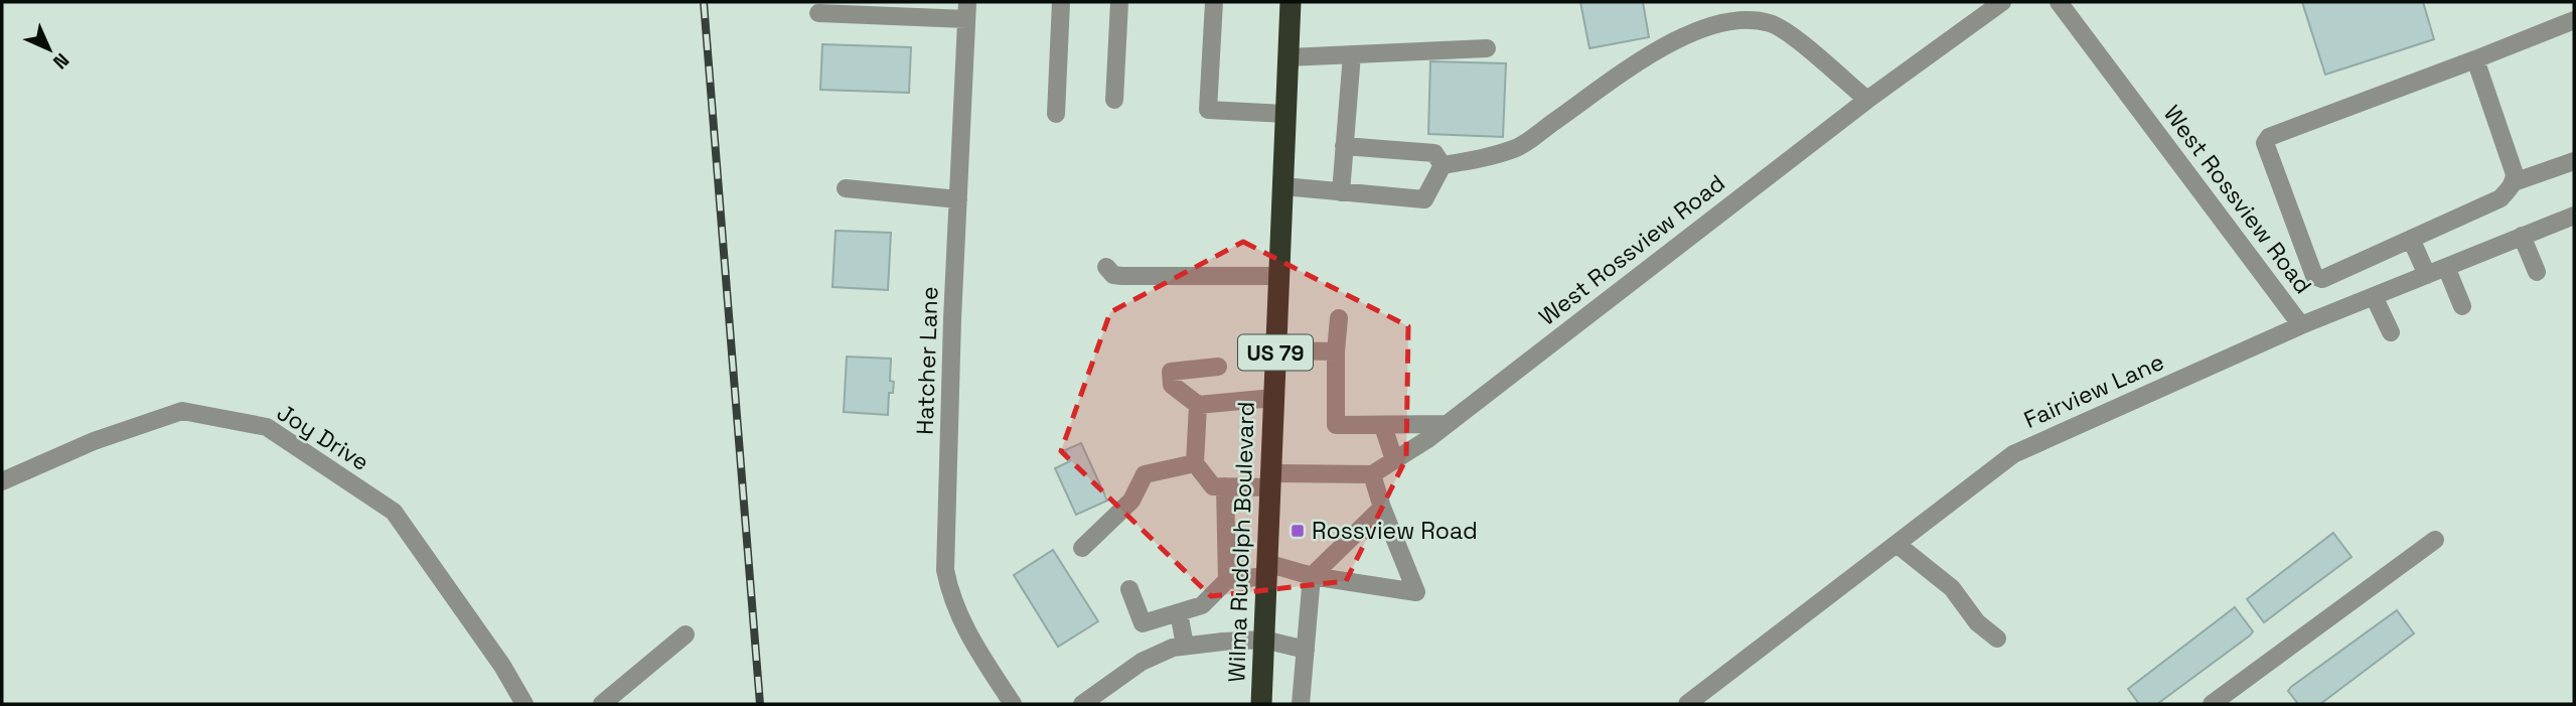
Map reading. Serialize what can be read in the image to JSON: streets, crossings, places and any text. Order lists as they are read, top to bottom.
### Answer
{
  "streets": {
    "highway": ["US 79", "Wilma Rudolph Boulevard"],
    "street": [
      "West Rossview Road",
      "Hatcher Lane",
      "Fairview Lane",
      "Joy Drive"
    ]
  },
  "crossings": [
    ["West Rossview Road", "Fairview Lane"]
  ],
  "places": {
    "transit": ["Rossview Road"]
  },
  "north": "bottom right"
}
